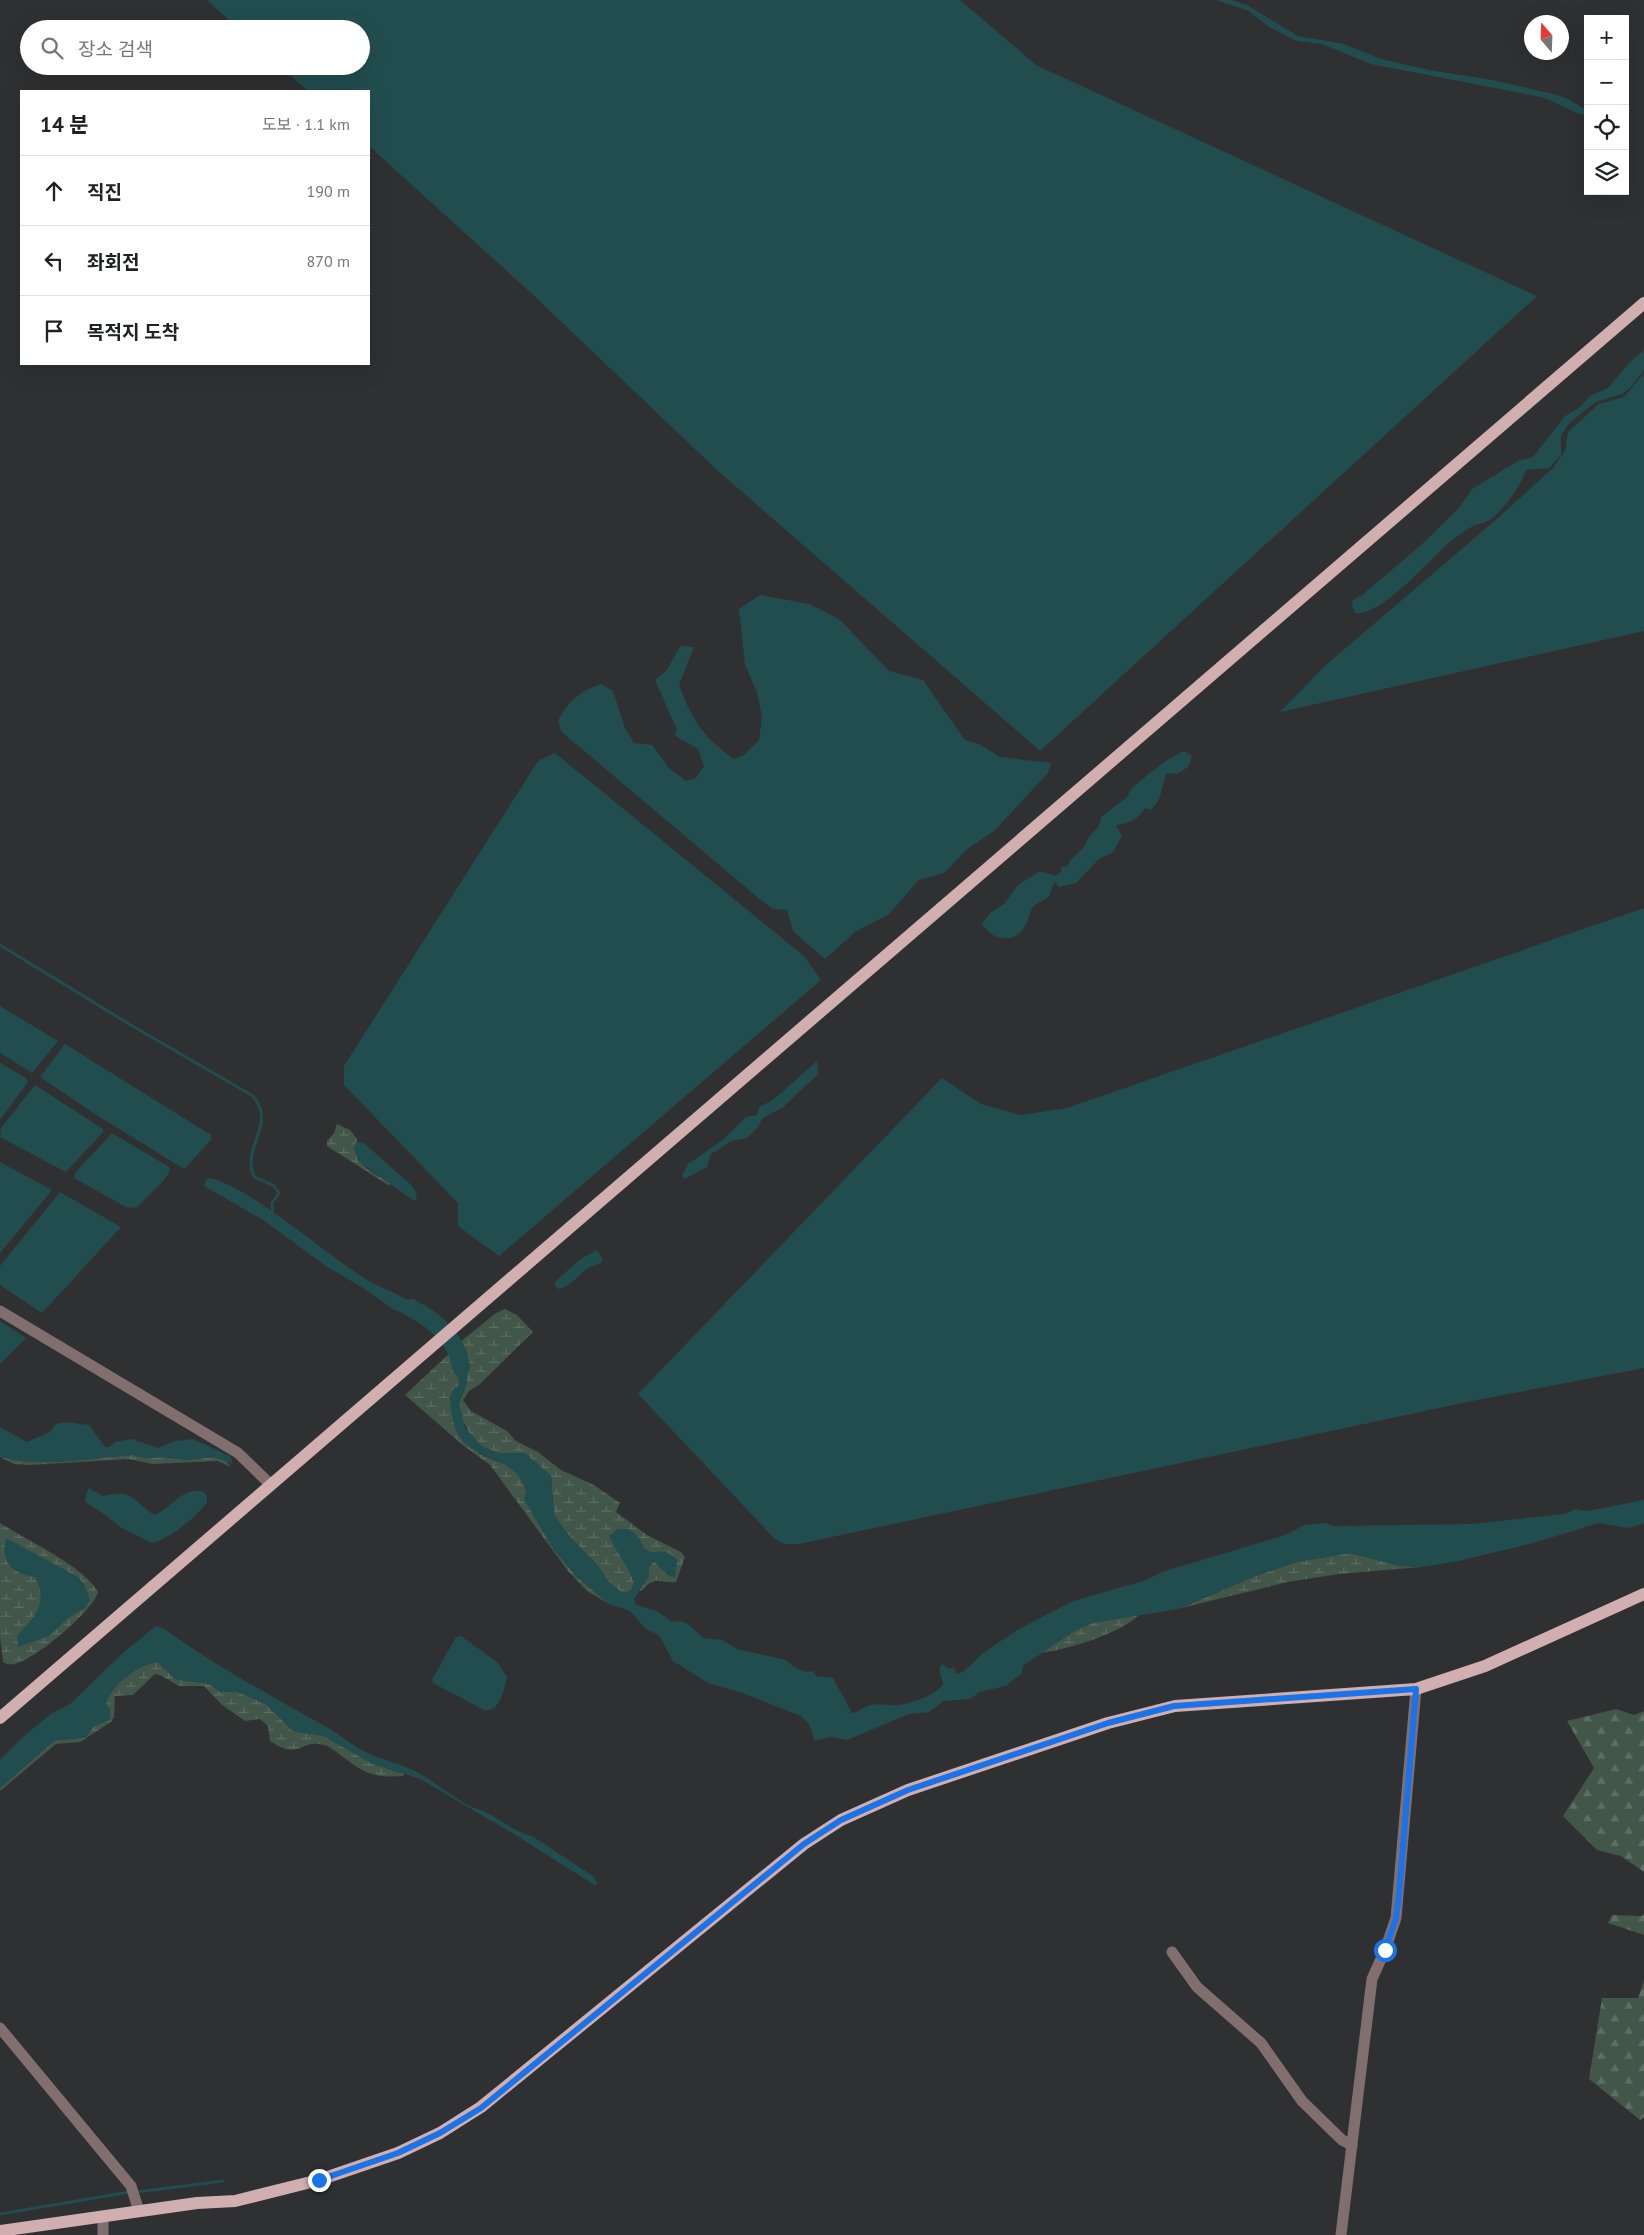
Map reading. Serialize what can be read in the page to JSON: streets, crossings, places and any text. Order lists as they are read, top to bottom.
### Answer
{
  "north": "top",
  "page": {
    "map_buttons": ["+", "−"],
    "search": "장소 검색",
    "heading": ["14 분", "도보 · 1.1 km"],
    "list": [
      ["직진", "190 m"],
      ["좌회전", "870 m"],
      "목적지 도착"
    ]
  }
}
